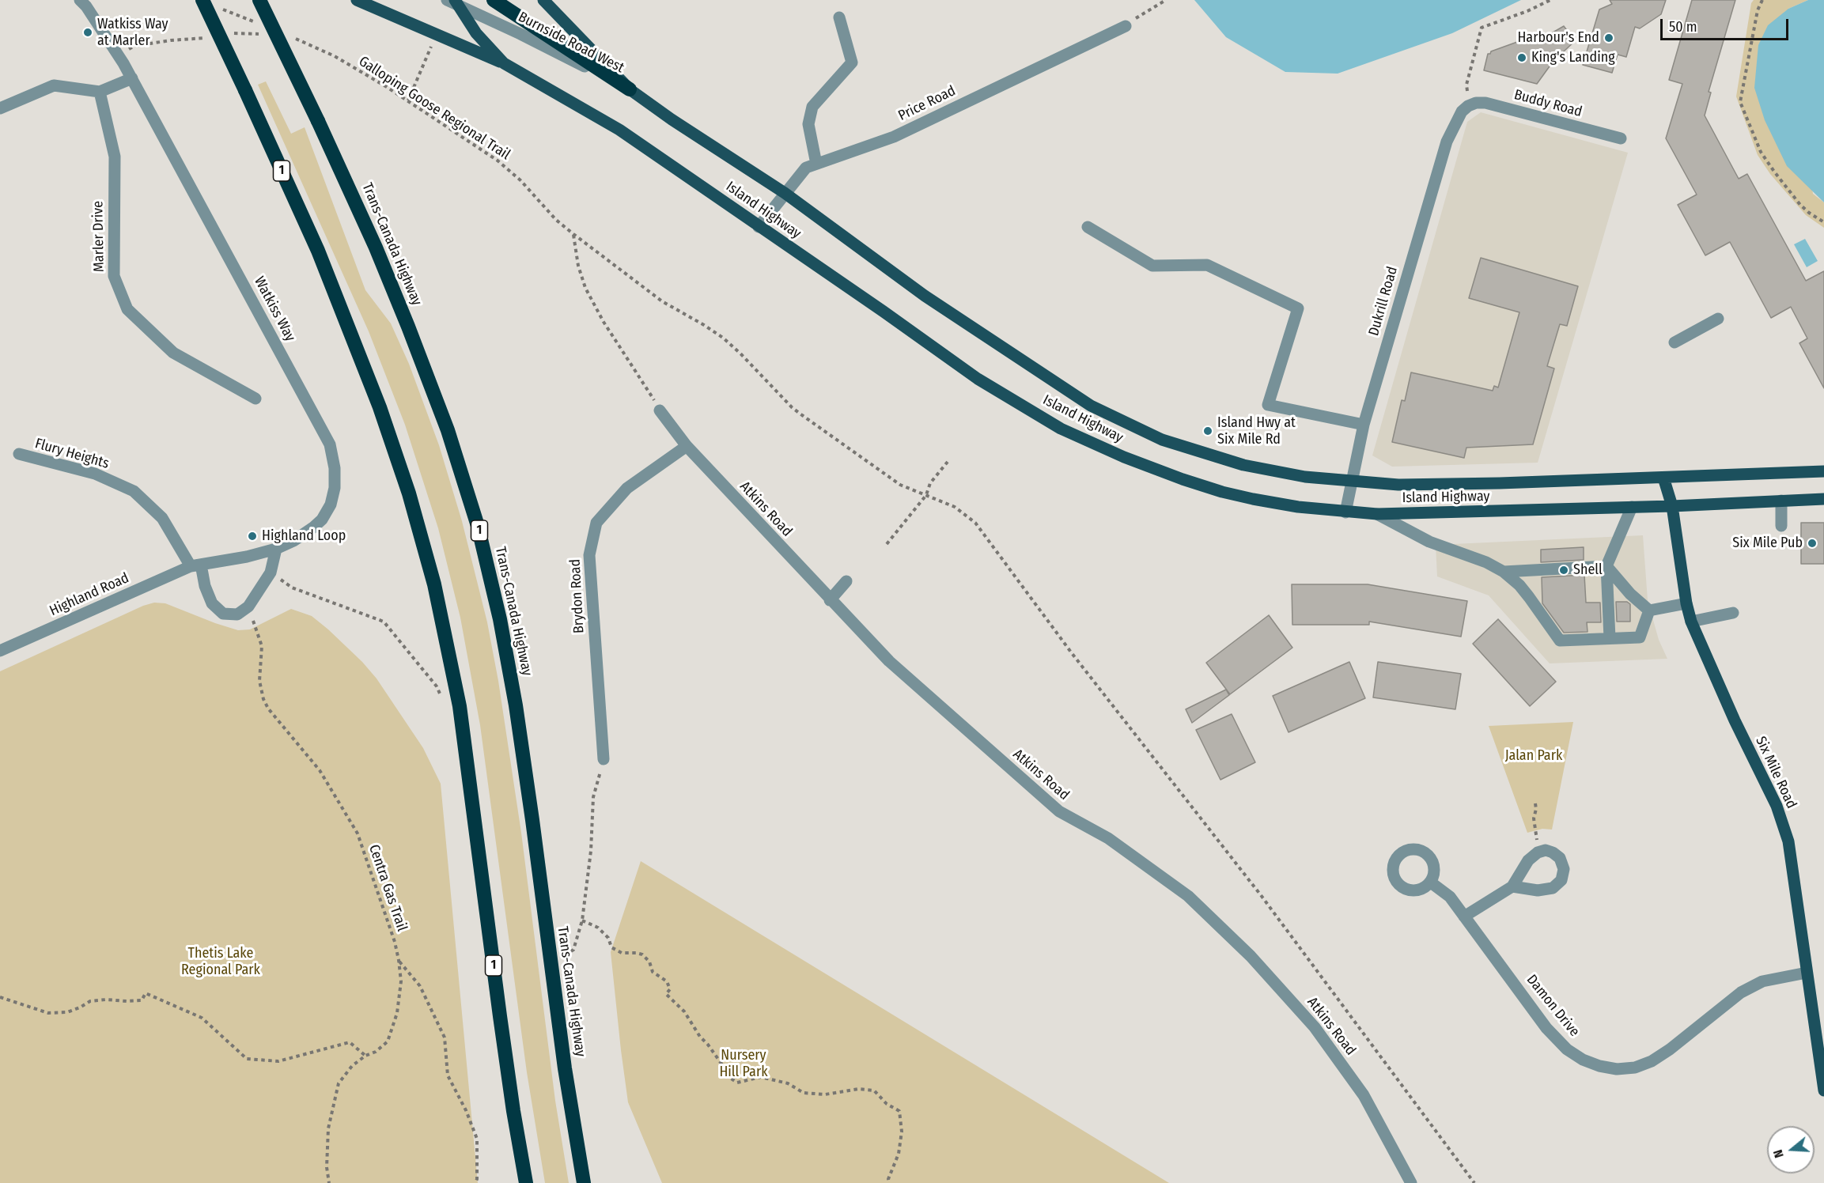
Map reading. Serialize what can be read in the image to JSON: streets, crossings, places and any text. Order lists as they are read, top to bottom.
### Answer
{
  "streets": {
    "highway": ["1", "Trans-Canada Highway"],
    "main road": ["Island Highway", "Six Mile Road"],
    "street": [
      "Burnside Road West",
      "Price Road",
      "Buddy Road",
      "Marler Drive",
      "Dukrill Road",
      "Watkiss Way",
      "Flury Heights",
      "Atkins Road",
      "Highland Road",
      "Brydon Road",
      "Damon Drive"
    ],
    "path": ["Galloping Goose Regional Trail", "Centra Gas Trail"]
  },
  "crossings": [
    ["Burnside Road West", "Island Highway"],
    ["Price Road", "Island Highway"],
    ["Buddy Road", "Dukrill Road"],
    ["Island Highway", "Dukrill Road"],
    ["Island Highway", "Six Mile Road"],
    ["Watkiss Way", "Flury Heights"],
    ["Watkiss Way", "Highland Road"],
    ["Flury Heights", "Highland Road"],
    ["Flury Heights", "Centra Gas Trail"],
    ["Atkins Road", "Brydon Road"],
    ["Six Mile Road", "Damon Drive"]
  ],
  "parks": ["Jalan Park", "Thetis Lake Regional Park", "Nursery Hill Park"],
  "places": [
    "Watkiss Way at Marler",
    "Harbour's End",
    "King's Landing",
    "Island Hwy at Six Mile Rd",
    "Highland Loop",
    "Six Mile Pub",
    "Shell"
  ],
  "scale_bar": "50 m",
  "north": "left"
}
